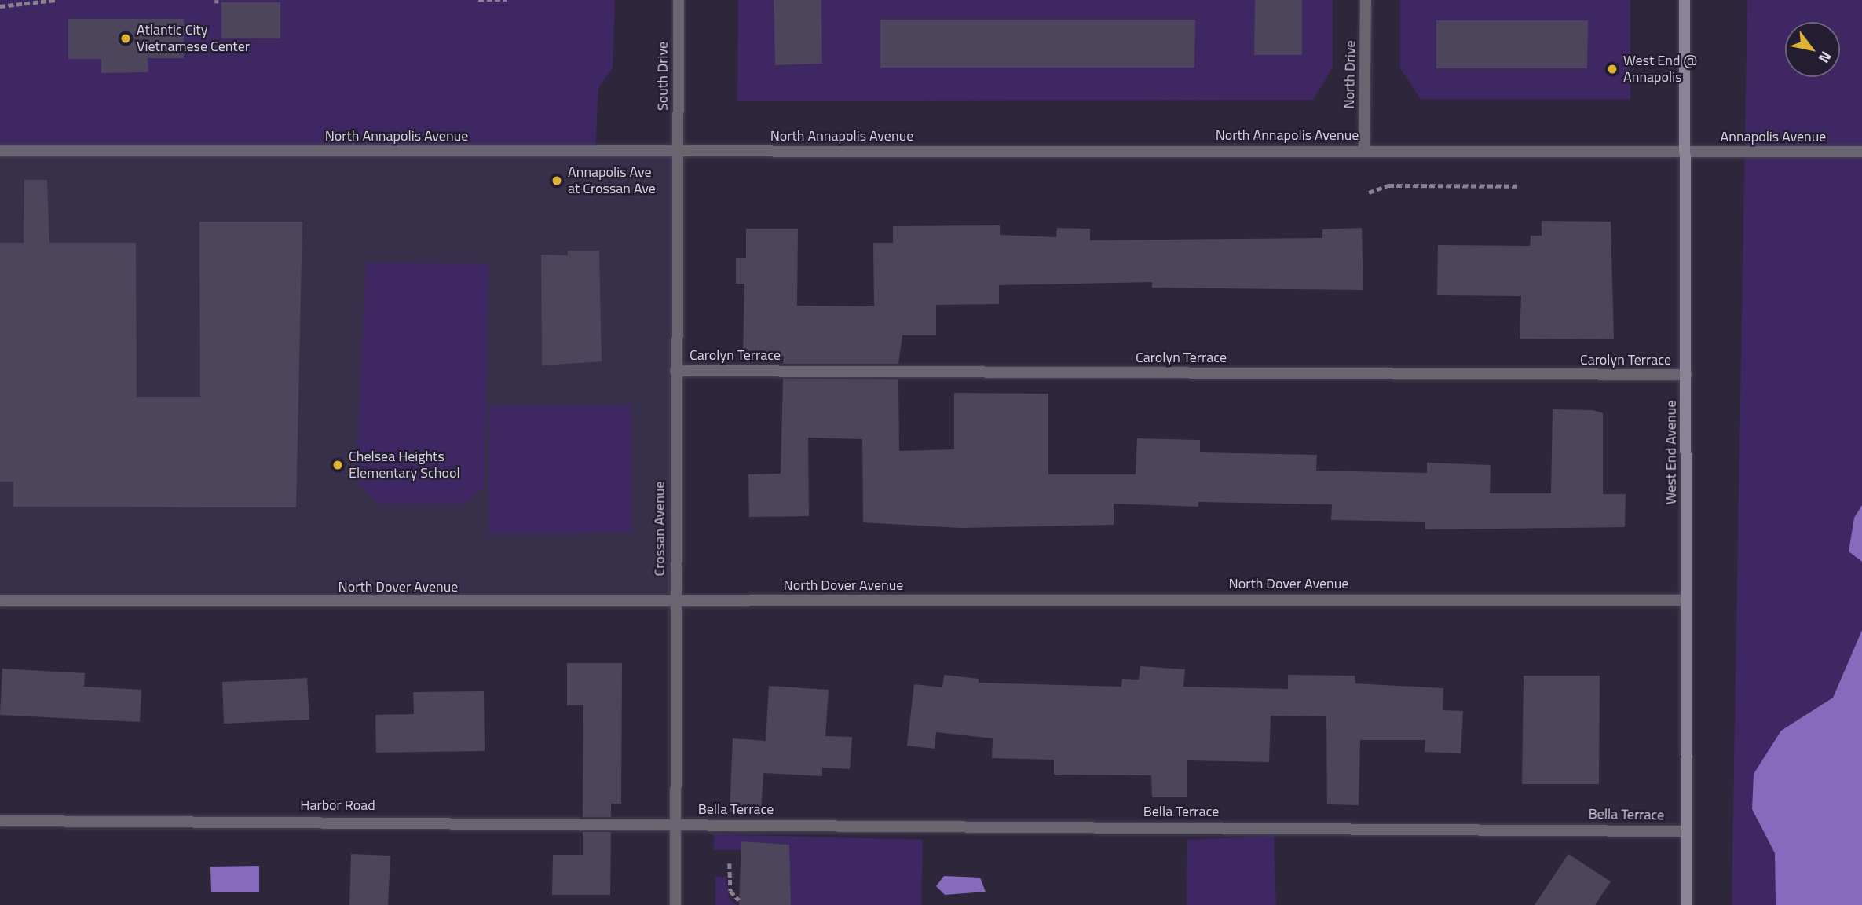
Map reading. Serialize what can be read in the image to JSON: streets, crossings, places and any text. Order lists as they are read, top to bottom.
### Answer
{
  "streets": {
    "main road": ["West End Avenue"],
    "street": [
      "North Drive",
      "South Drive",
      "North Annapolis Avenue",
      "Annapolis Avenue",
      "Carolyn Terrace",
      "Crossan Avenue",
      "North Dover Avenue",
      "Harbor Road",
      "Bella Terrace"
    ]
  },
  "crossings": [
    ["North Drive", "North Annapolis Avenue"],
    ["South Drive", "North Annapolis Avenue"],
    ["South Drive", "Crossan Avenue"],
    ["North Annapolis Avenue", "Annapolis Avenue"],
    ["North Annapolis Avenue", "West End Avenue"],
    ["North Annapolis Avenue", "Crossan Avenue"],
    ["Annapolis Avenue", "West End Avenue"],
    ["Carolyn Terrace", "West End Avenue"],
    ["Carolyn Terrace", "Crossan Avenue"],
    ["West End Avenue", "North Dover Avenue"],
    ["West End Avenue", "Bella Terrace"],
    ["Crossan Avenue", "North Dover Avenue"],
    ["Crossan Avenue", "Harbor Road"],
    ["Crossan Avenue", "Bella Terrace"],
    ["Harbor Road", "Bella Terrace"]
  ],
  "places": [
    "Atlantic City Vietnamese Center",
    "West End @ Annapolis",
    "Annapolis Ave at Crossan Ave",
    "Chelsea Heights Elementary School"
  ],
  "north": "bottom right"
}
